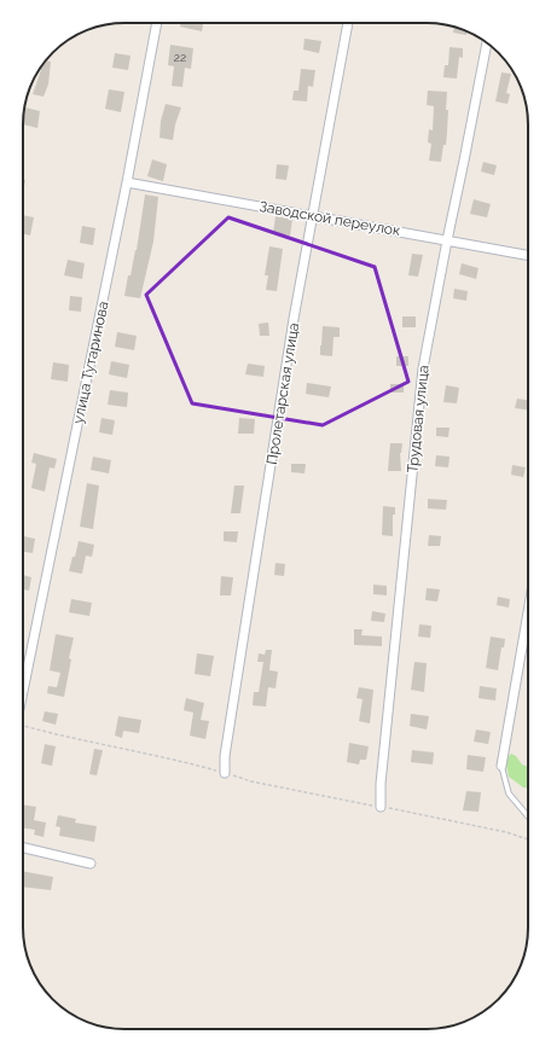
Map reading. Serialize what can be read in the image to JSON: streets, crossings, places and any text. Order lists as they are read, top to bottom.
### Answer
{
  "streets": {
    "street": [
      "Заводской переулок",
      "улица Тутаринова",
      "Пролетарская улица",
      "Трудовая улица"
    ]
  },
  "crossings": [
    ["Заводской переулок", "улица Тутаринова"],
    ["Заводской переулок", "Пролетарская улица"],
    ["Заводской переулок", "Трудовая улица"]
  ],
  "house_numbers": ["22"]
}
